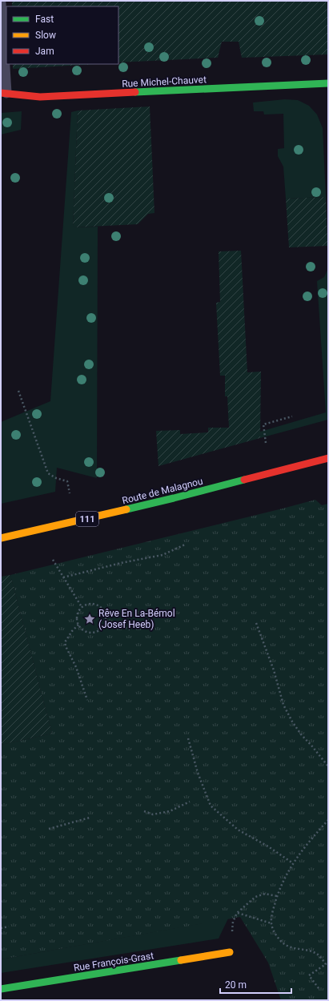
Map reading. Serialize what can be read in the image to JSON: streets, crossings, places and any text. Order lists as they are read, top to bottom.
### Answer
{
  "streets": {
    "street": [
      "Rue Michel-Chauvet",
      "Route de Malagnou",
      "111",
      "Rue François-Grast"
    ]
  },
  "places": {
    "place": ["Rêve En La-Bémol (Josef Heeb)"]
  },
  "legend": ["Fast", "Slow", "Jam"],
  "scale_bar": "20 m"
}
